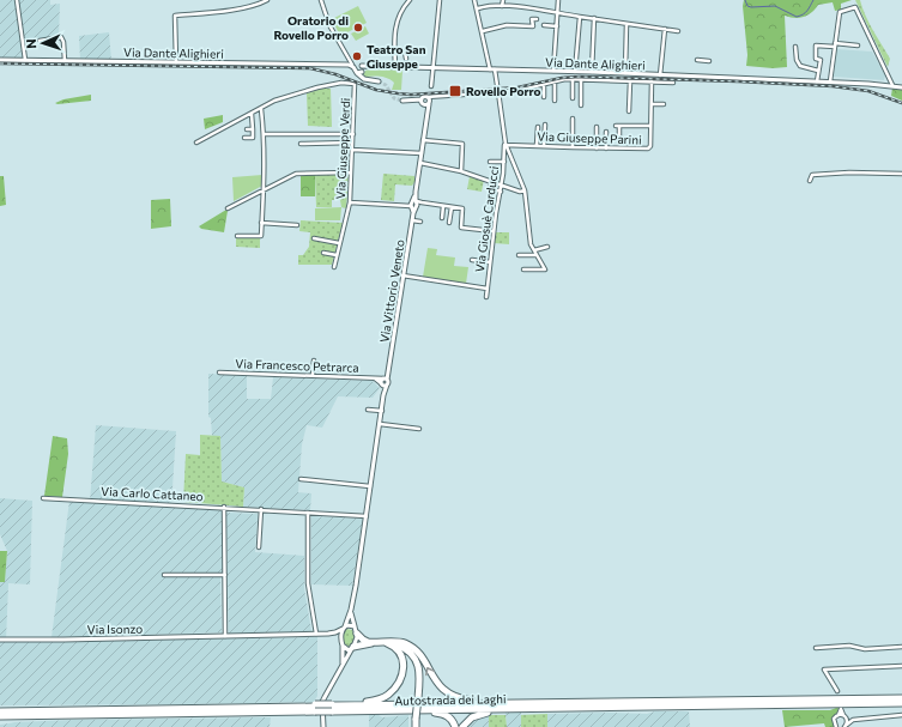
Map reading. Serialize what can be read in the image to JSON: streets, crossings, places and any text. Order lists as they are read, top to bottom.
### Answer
{
  "streets": {
    "highway": ["Autostrada dei Laghi"],
    "street": [
      "Via Dante Alighieri",
      "Via Giuseppe Parini",
      "Via Giuseppe Verdi",
      "Via Giosuè Carducci",
      "Via Vittorio Veneto",
      "Via Francesco Petrarca",
      "Via Carlo Cattaneo",
      "Via Isonzo"
    ]
  },
  "crossings": [
    ["Via Giuseppe Parini", "Via Giosuè Carducci"],
    ["Via Vittorio Veneto", "Via Francesco Petrarca"]
  ],
  "places": {
    "other": ["Oratorio di Rovello Porro", "Teatro San Giuseppe"],
    "transit": ["Rovello Porro"]
  },
  "north": "left"
}
